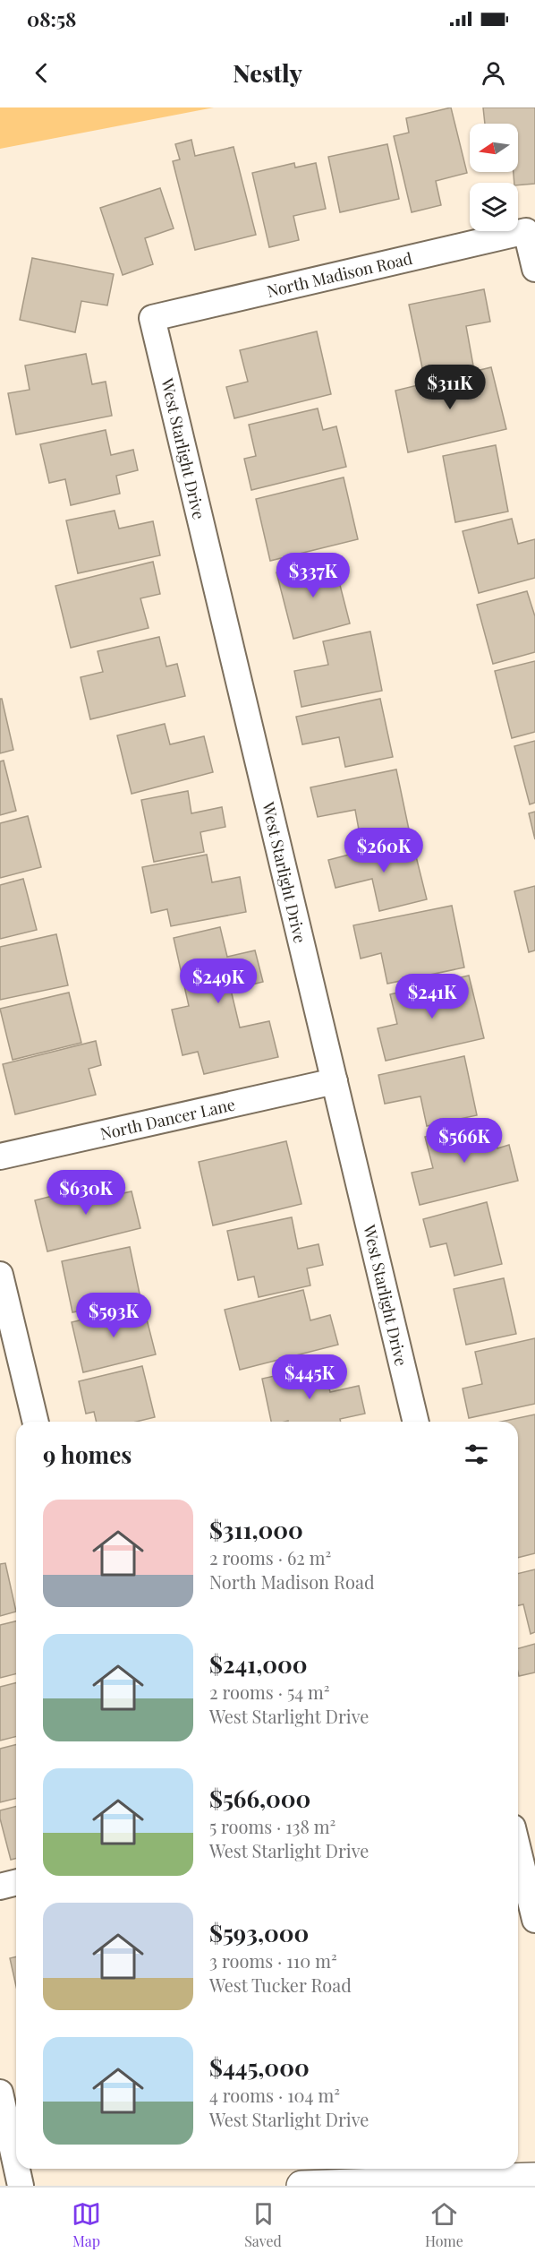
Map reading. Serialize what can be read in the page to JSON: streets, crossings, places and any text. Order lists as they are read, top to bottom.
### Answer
{
  "streets": {
    "street": ["North Madison Road", "West Starlight Drive", "North Dancer Lane"]
  },
  "crossings": [
    ["North Madison Road", "West Starlight Drive"],
    ["West Starlight Drive", "North Dancer Lane"]
  ],
  "north": "left",
  "page": {
    "status": "08:58",
    "header": "Nestly",
    "price": [
      "$311K",
      "$337K",
      "$260K",
      "$249K",
      "$241K",
      "$566K",
      "$630K",
      "$593K",
      "$445K"
    ],
    "heading": "9 homes",
    "list": [
      {
        "name": "$311,000",
        "note": "2 rooms · 62 m² · North Madison Road"
      },
      {
        "name": "$241,000",
        "note": "2 rooms · 54 m² · West Starlight Drive"
      },
      {
        "name": "$566,000",
        "note": "5 rooms · 138 m² · West Starlight Drive"
      },
      {
        "name": "$593,000",
        "note": "3 rooms · 110 m² · West Tucker Road"
      },
      {
        "name": "$445,000",
        "note": "4 rooms · 104 m² · West Starlight Drive"
      }
    ],
    "tabs": ["Map", "Saved", "Home"]
  }
}
